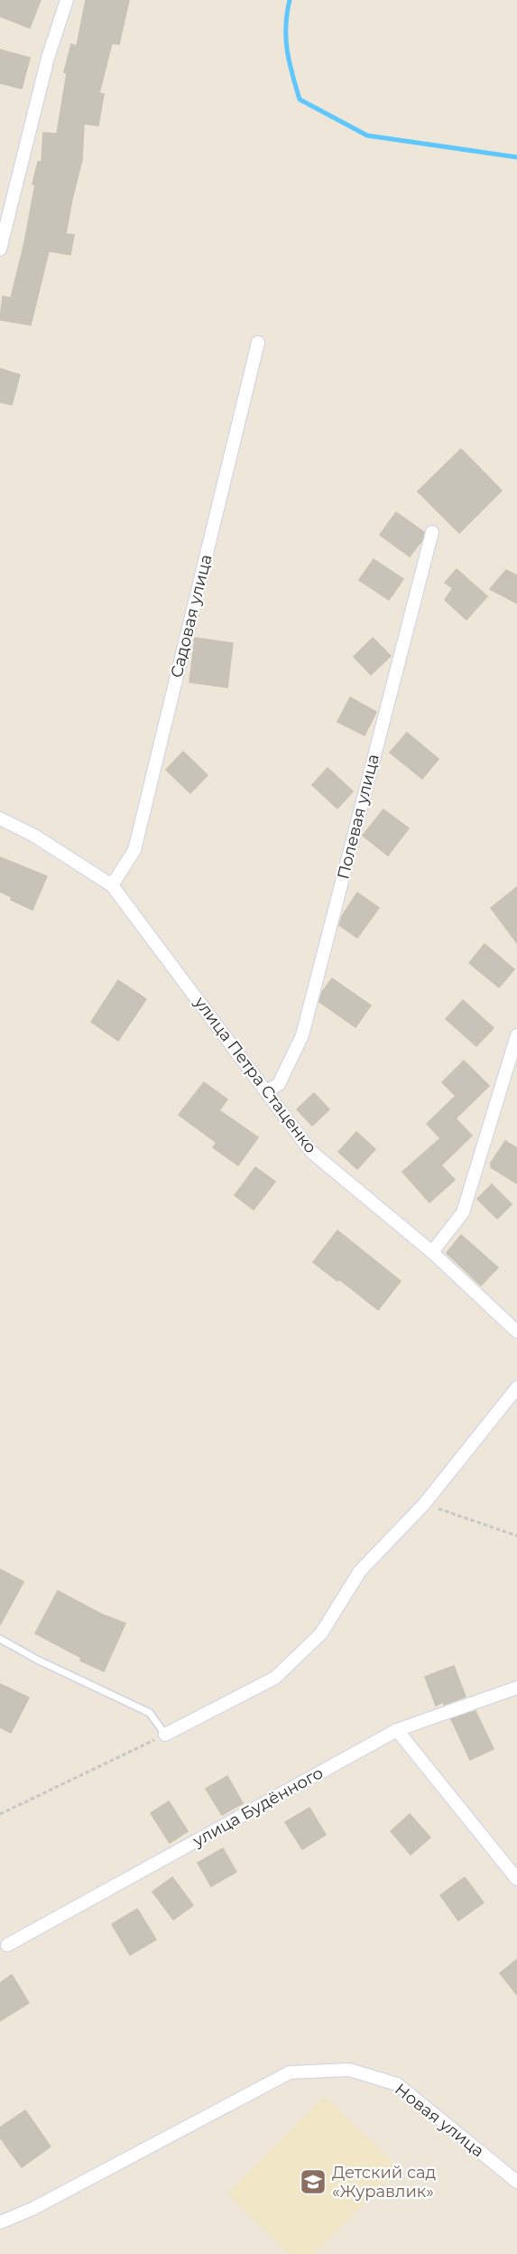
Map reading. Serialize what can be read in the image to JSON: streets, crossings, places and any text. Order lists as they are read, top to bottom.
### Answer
{
  "streets": {
    "street": [
      "Садовая улица",
      "Полевая улица",
      "улица Петра Стаценко",
      "улица Будённого",
      "Новая улица"
    ]
  },
  "crossings": [
    ["Садовая улица", "улица Петра Стаценко"],
    ["Полевая улица", "улица Петра Стаценко"]
  ],
  "places": {
    "school or university": ["Детский сад «Журавлик»"]
  }
}
